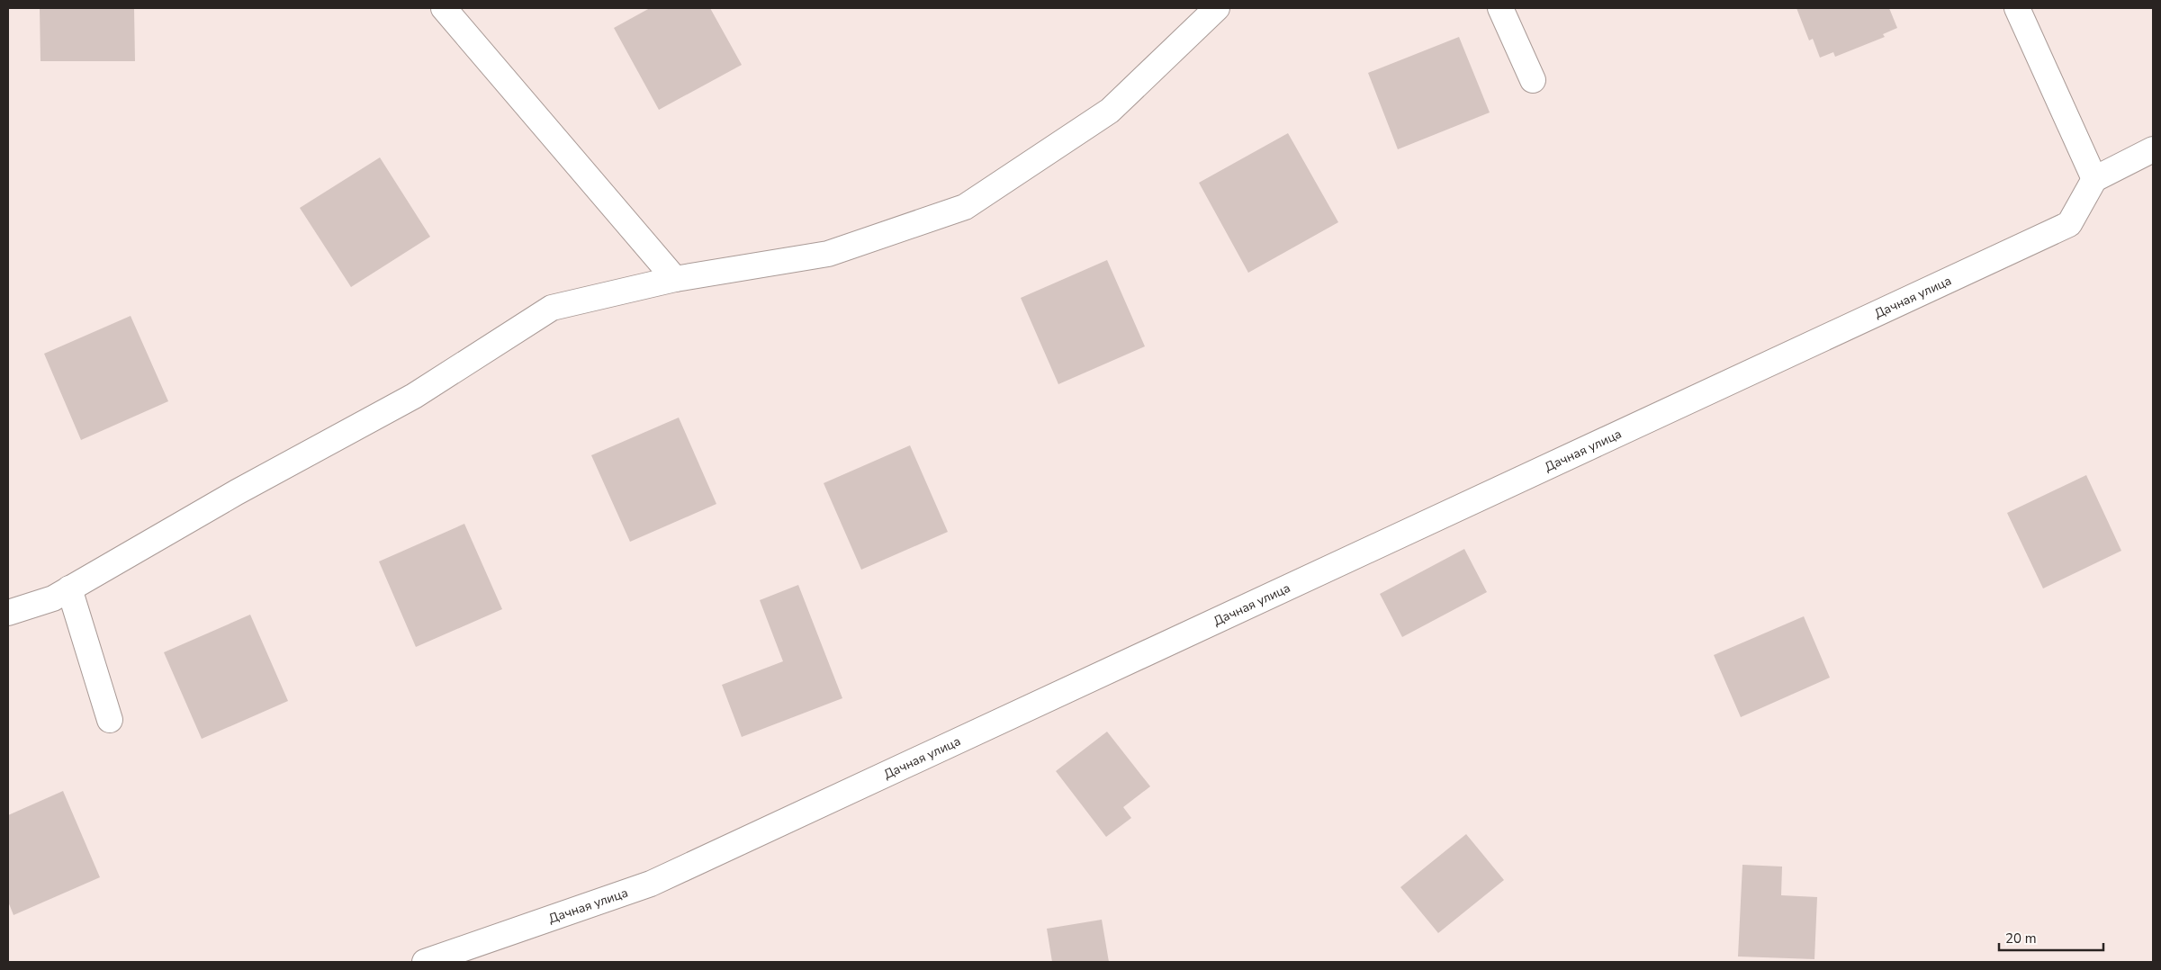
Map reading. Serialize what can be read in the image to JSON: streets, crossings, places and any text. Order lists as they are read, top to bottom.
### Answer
{
  "streets": {
    "street": ["Дачная улица"]
  },
  "scale_bar": "20 m"
}
